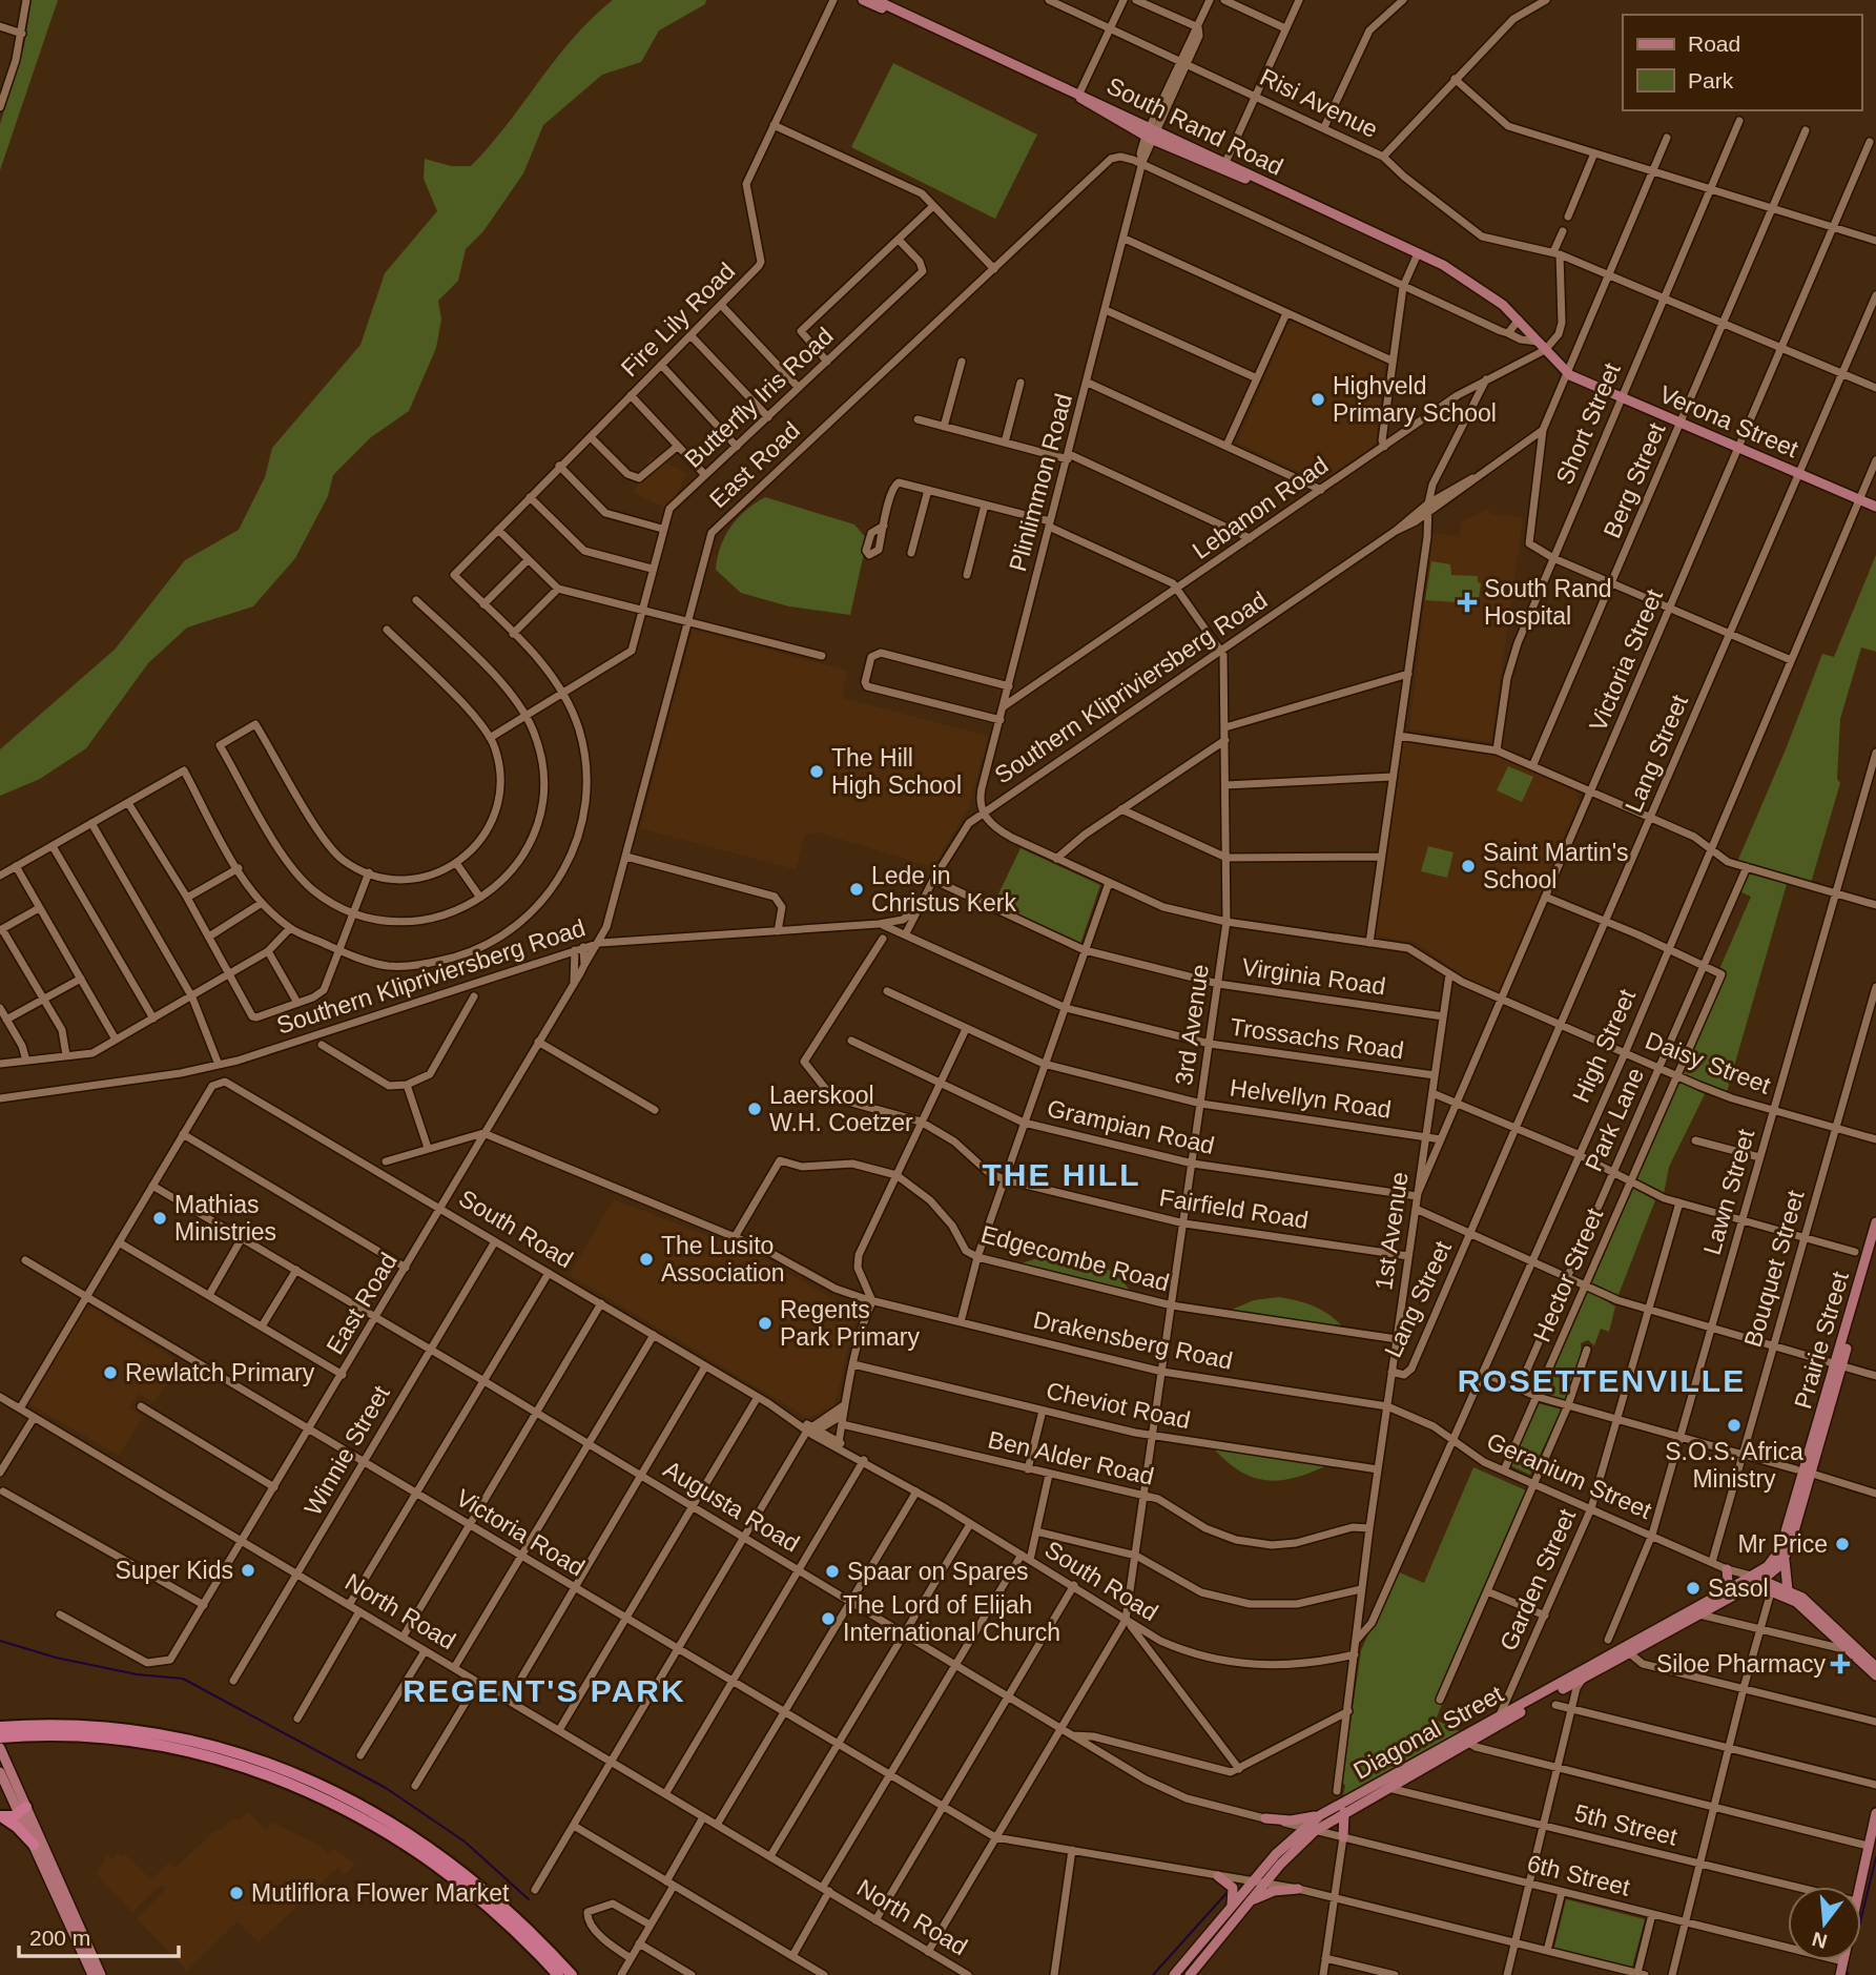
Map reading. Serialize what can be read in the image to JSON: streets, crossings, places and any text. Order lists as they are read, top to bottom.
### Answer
{
  "streets": {
    "main road": [
      "South Rand Road",
      "Verona Street",
      "Prairie Street",
      "Geranium Street",
      "Diagonal Street"
    ],
    "street": [
      "Risi Avenue",
      "Fire Lily Road",
      "Butterfly Iris Road",
      "Short Street",
      "East Road",
      "Berg Street",
      "Plinlimmon Road",
      "Lebanon Road",
      "Victoria Street",
      "Southern Klipriviersberg Road",
      "Lang Street",
      "Virginia Road",
      "3rd Avenue",
      "Trossachs Road",
      "High Street",
      "Daisy Street",
      "Helvellyn Road",
      "Park Lane",
      "Grampian Road",
      "Lawn Street",
      "Fairfield Road",
      "South Road",
      "1st Avenue",
      "Edgecombe Road",
      "Bouquet Street",
      "Hector Street",
      "Drakensberg Road",
      "Cheviot Road",
      "Winnie Street",
      "Ben Alder Road",
      "Augusta Road",
      "Victoria Road",
      "Garden Street",
      "North Road",
      "5th Street",
      "6th Street"
    ]
  },
  "crossings": [
    ["Risi Avenue", "Short Street"],
    ["Risi Avenue", "Berg Street"],
    ["Risi Avenue", "Plinlimmon Road"],
    ["Risi Avenue", "Victoria Street"],
    ["Risi Avenue", "Lang Street"],
    ["South Rand Road", "Verona Street"],
    ["South Rand Road", "Plinlimmon Road"],
    ["South Rand Road", "Lebanon Road"],
    ["Verona Street", "Short Street"],
    ["Verona Street", "Berg Street"],
    ["Verona Street", "Victoria Street"],
    ["Verona Street", "Lang Street"],
    ["Verona Street", "High Street"],
    ["East Road", "Plinlimmon Road"],
    ["East Road", "Southern Klipriviersberg Road"],
    ["East Road", "South Road"],
    ["East Road", "Augusta Road"],
    ["East Road", "Victoria Road"],
    ["East Road", "North Road"],
    ["Plinlimmon Road", "Lebanon Road"],
    ["Plinlimmon Road", "Southern Klipriviersberg Road"],
    ["Plinlimmon Road", "Daisy Street"],
    ["Lebanon Road", "3rd Avenue"],
    ["Victoria Street", "Daisy Street"],
    ["Victoria Street", "Helvellyn Road"],
    ["Victoria Street", "Grampian Road"],
    ["Victoria Street", "1st Avenue"],
    ["Southern Klipriviersberg Road", "Virginia Road"],
    ["Southern Klipriviersberg Road", "3rd Avenue"],
    ["Southern Klipriviersberg Road", "Trossachs Road"],
    ["Southern Klipriviersberg Road", "Daisy Street"],
    ["Lang Street", "Daisy Street"],
    ["Lang Street", "1st Avenue"],
    ["Virginia Road", "3rd Avenue"],
    ["Virginia Road", "1st Avenue"],
    ["3rd Avenue", "Trossachs Road"],
    ["3rd Avenue", "Daisy Street"],
    ["3rd Avenue", "Helvellyn Road"],
    ["3rd Avenue", "Grampian Road"],
    ["3rd Avenue", "Fairfield Road"],
    ["3rd Avenue", "South Road"],
    ["3rd Avenue", "Edgecombe Road"],
    ["3rd Avenue", "Drakensberg Road"],
    ["3rd Avenue", "Cheviot Road"],
    ["3rd Avenue", "Ben Alder Road"],
    ["Trossachs Road", "1st Avenue"],
    ["High Street", "Daisy Street"],
    ["High Street", "1st Avenue"],
    ["High Street", "Geranium Street"],
    ["Daisy Street", "Park Lane"],
    ["Daisy Street", "Lawn Street"],
    ["Daisy Street", "1st Avenue"],
    ["Daisy Street", "Bouquet Street"],
    ["Daisy Street", "Hector Street"],
    ["Helvellyn Road", "1st Avenue"],
    ["Park Lane", "Hector Street"],
    ["Grampian Road", "1st Avenue"],
    ["Lawn Street", "Geranium Street"],
    ["Fairfield Road", "1st Avenue"],
    ["South Road", "1st Avenue"],
    ["South Road", "Winnie Street"],
    ["1st Avenue", "Edgecombe Road"],
    ["1st Avenue", "Drakensberg Road"],
    ["1st Avenue", "Cheviot Road"],
    ["1st Avenue", "Ben Alder Road"],
    ["1st Avenue", "Geranium Street"],
    ["Bouquet Street", "Geranium Street"],
    ["Hector Street", "Geranium Street"],
    ["Drakensberg Road", "Geranium Street"],
    ["Prairie Street", "Geranium Street"],
    ["Prairie Street", "Diagonal Street"],
    ["Winnie Street", "Augusta Road"],
    ["Winnie Street", "Victoria Road"],
    ["Winnie Street", "North Road"],
    ["Geranium Street", "Garden Street"],
    ["Geranium Street", "Diagonal Street"],
    ["Augusta Road", "Diagonal Street"],
    ["Augusta Road", "6th Street"],
    ["Garden Street", "Diagonal Street"],
    ["Diagonal Street", "5th Street"],
    ["Diagonal Street", "6th Street"]
  ],
  "districts": ["THE HILL", "ROSETTENVILLE", "REGENT'S PARK"],
  "places": {
    "other": [
      "Highveld Primary School",
      "The Hill High School",
      "Saint Martin's School",
      "Lede in Christus Kerk",
      "Laerskool W.H. Coetzer",
      "Mathias Ministries",
      "The Lusito Association",
      "Regents Park Primary",
      "Rewlatch Primary",
      "S.O.S. Africa Ministry",
      "Mr Price",
      "Super Kids",
      "Spaar on Spares",
      "Sasol",
      "The Lord of Elijah International Church",
      "Mutliflora Flower Market"
    ],
    "health": ["South Rand Hospital", "Siloe Pharmacy"]
  },
  "legend": ["Road", "Park"],
  "scale_bar": "200 m",
  "north": "bottom"
}
